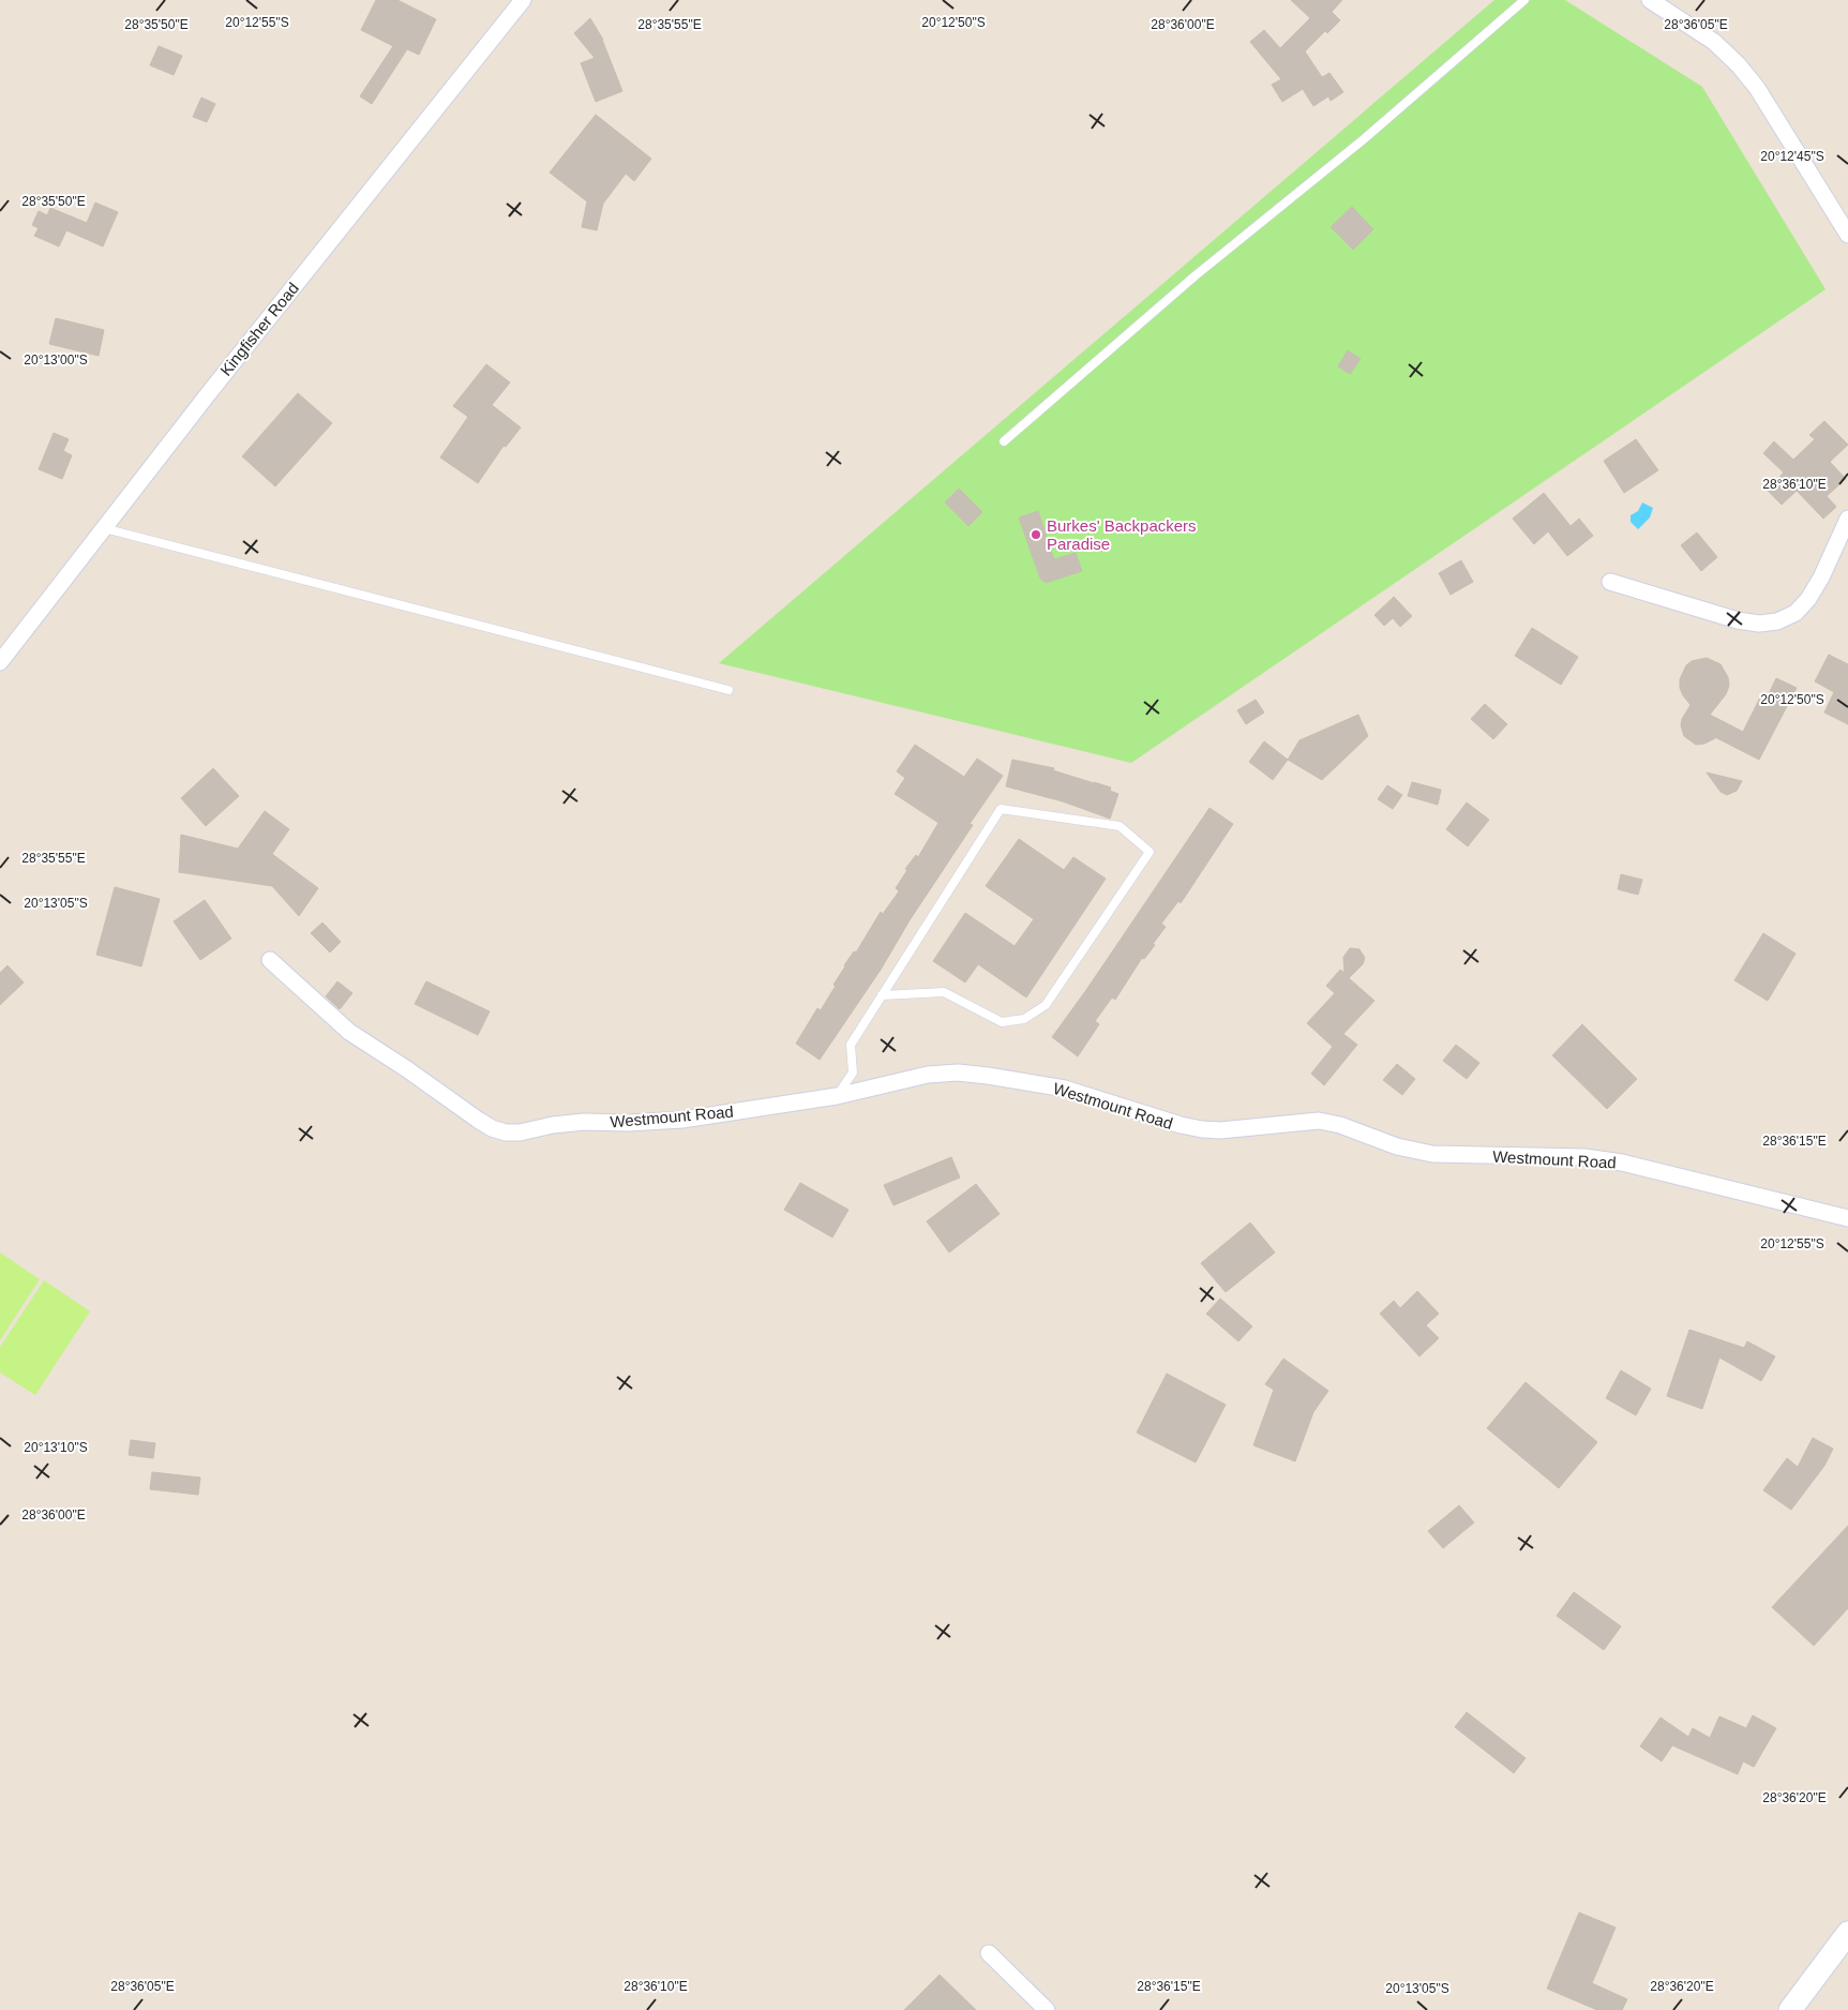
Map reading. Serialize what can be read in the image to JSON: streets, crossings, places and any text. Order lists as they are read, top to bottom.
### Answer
{
  "streets": {
    "street": ["Kingfisher Road", "Westmount Road"]
  },
  "places": ["Burkes' Backpackers Paradise"],
  "coordinates": [
    "20°12'55\"S",
    "20°12'50\"S",
    "28°35'55\"E",
    "28°35'50\"E",
    "28°36'00\"E",
    "28°36'05\"E",
    "20°12'45\"S",
    "20°13'00\"S",
    "28°36'10\"E",
    "20°13'05\"S",
    "28°36'15\"E",
    "20°13'10\"S",
    "28°36'20\"E"
  ]
}
